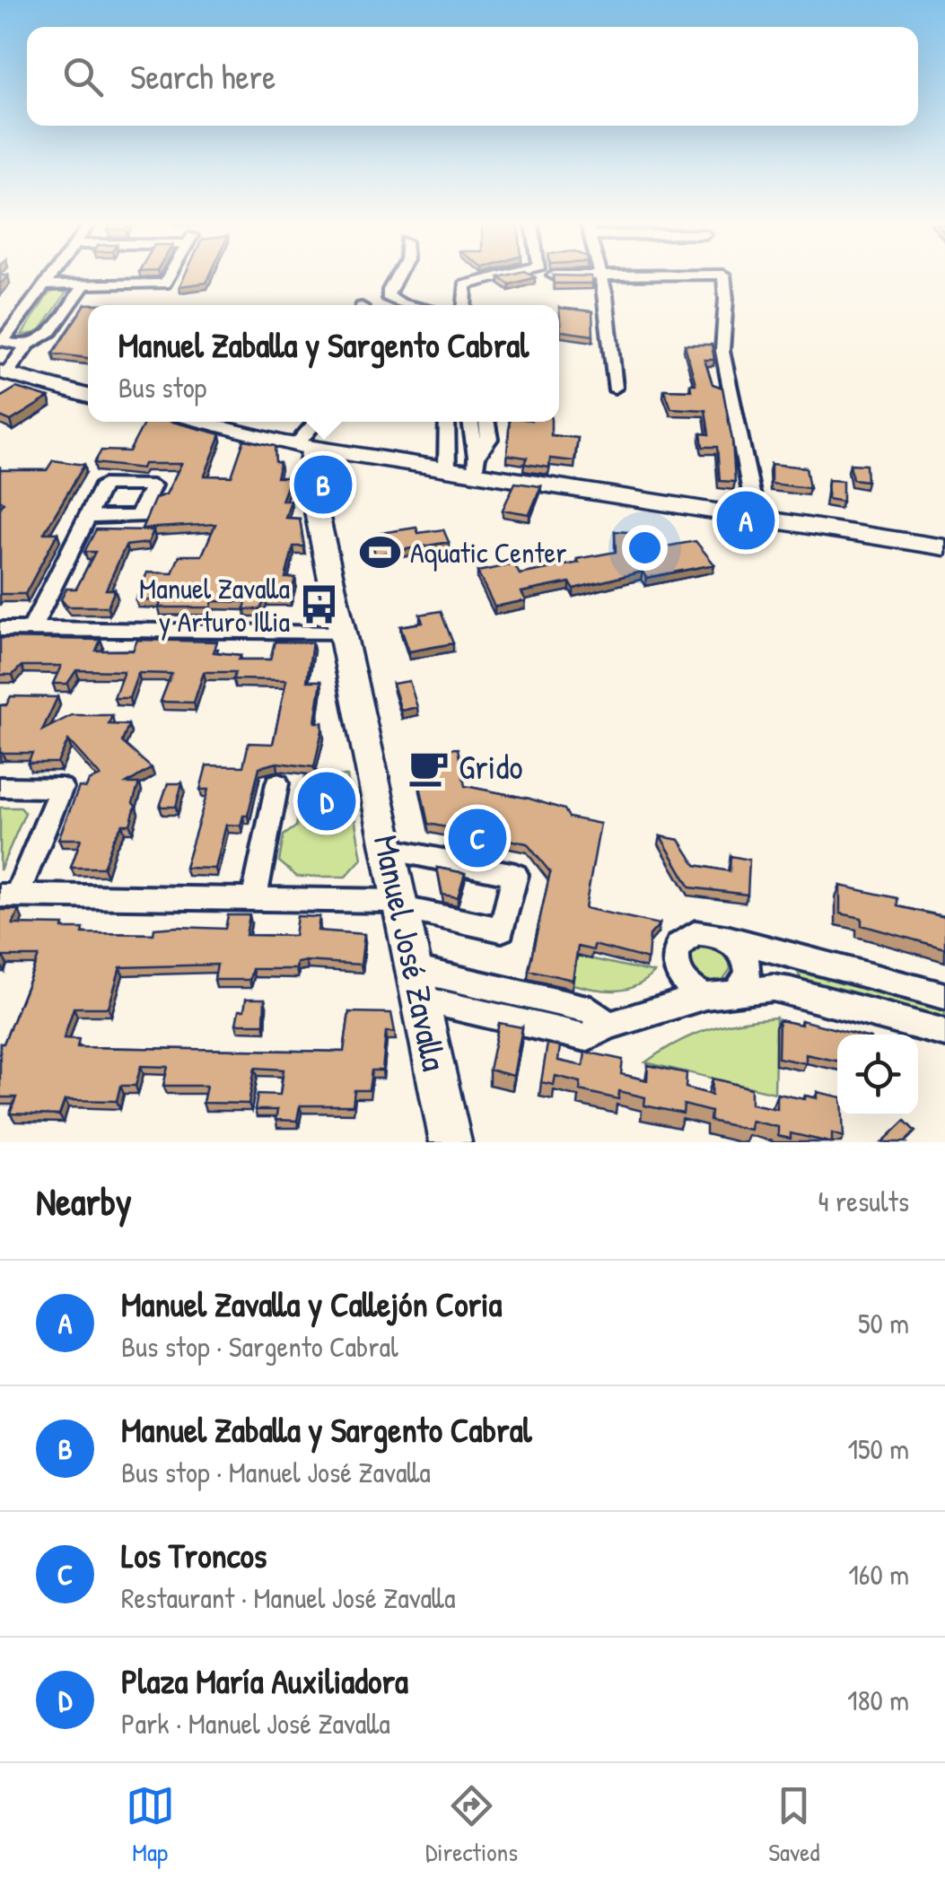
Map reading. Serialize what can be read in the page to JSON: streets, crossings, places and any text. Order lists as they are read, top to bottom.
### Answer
{
  "streets": {
    "main road": ["Manuel José Zavalla"]
  },
  "places": {
    "sports": ["Aquatic Center"],
    "bus stop": ["Manuel Zavalla y Arturo Illia"],
    "cafe": ["Grido"]
  },
  "page": {
    "search": "Search here",
    "popup": ["Manuel Zaballa y Sargento Cabral", "Bus stop"],
    "pins": [
      "B",
      "A",
      "D",
      "C"
    ],
    "heading": ["Nearby", "4 results"],
    "list": [
      {
        "mark": "A",
        "name": "Manuel Zavalla y Callejón Coria",
        "note": "Bus stop · Sargento Cabral",
        "value": "50 m"
      },
      {
        "mark": "B",
        "name": "Manuel Zaballa y Sargento Cabral",
        "note": "Bus stop · Manuel José Zavalla",
        "value": "150 m"
      },
      {
        "mark": "C",
        "name": "Los Troncos",
        "note": "Restaurant · Manuel José Zavalla",
        "value": "160 m"
      },
      {
        "mark": "D",
        "name": "Plaza María Auxiliadora",
        "note": "Park · Manuel José Zavalla",
        "value": "180 m"
      }
    ],
    "nav": ["Map", "Directions", "Saved"]
  }
}
